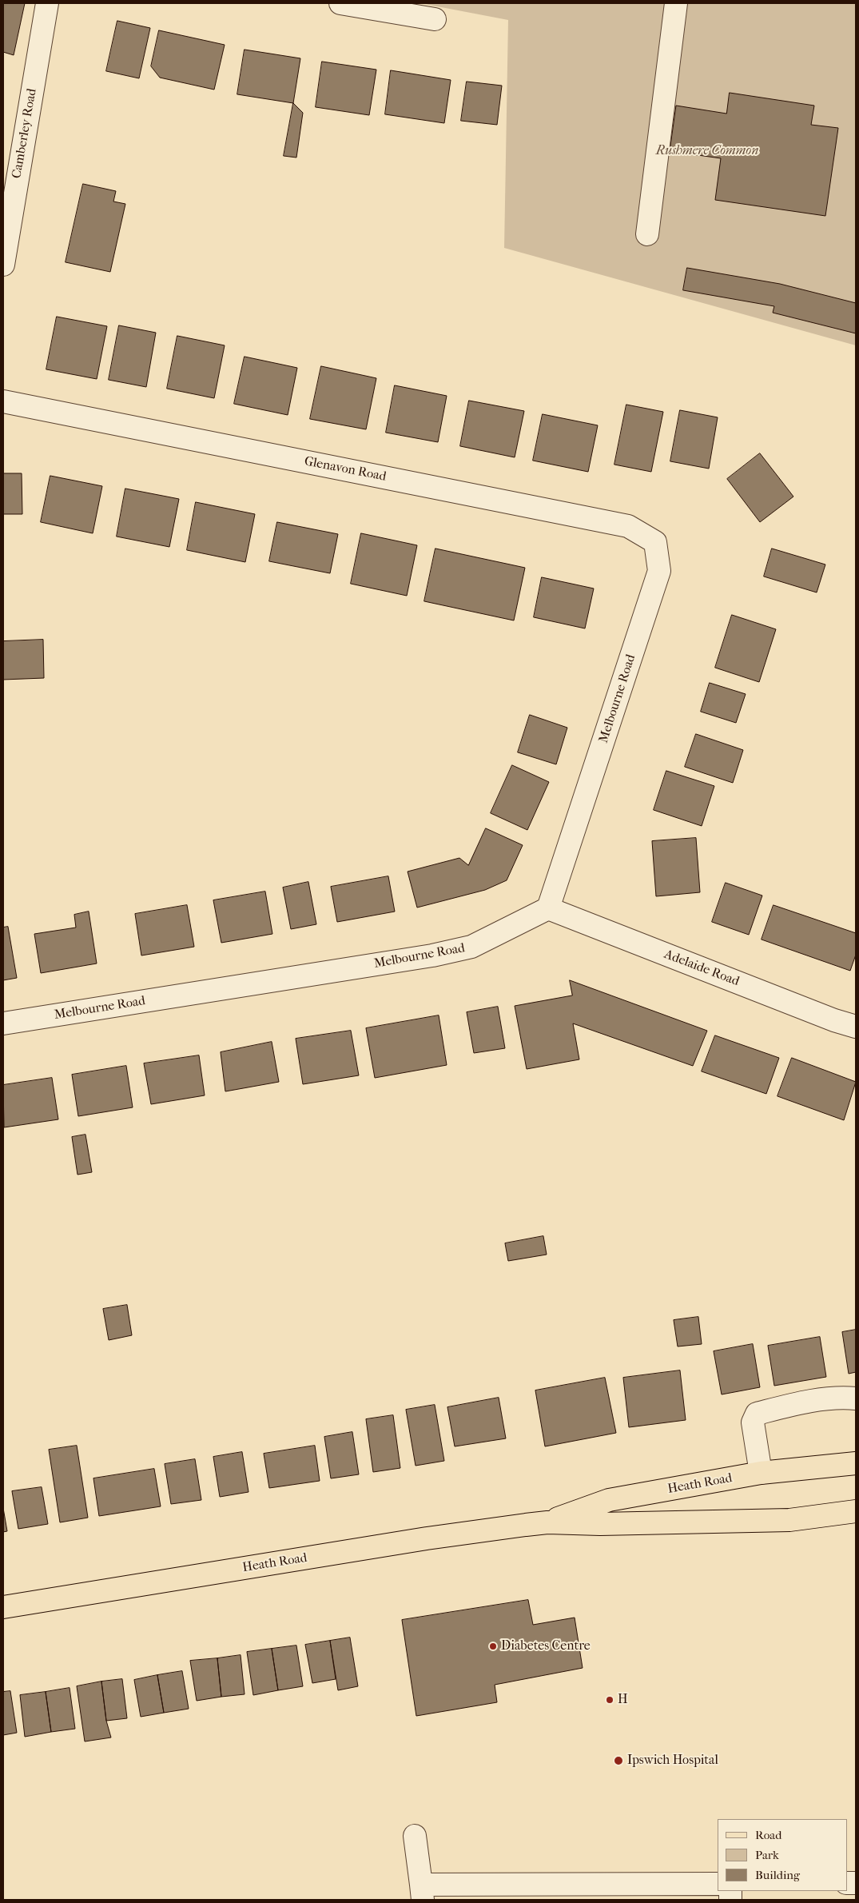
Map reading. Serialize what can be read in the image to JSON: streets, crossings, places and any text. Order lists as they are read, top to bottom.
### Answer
{
  "streets": {
    "main road": ["Heath Road"],
    "street": [
      "Camberley Road",
      "Glenavon Road",
      "Melbourne Road",
      "Adelaide Road"
    ]
  },
  "crossings": [
    ["Glenavon Road", "Melbourne Road"],
    ["Melbourne Road", "Adelaide Road"]
  ],
  "parks": ["Rushmere Common"],
  "places": ["Diabetes Centre", "H", "Ipswich Hospital"],
  "legend": ["Road", "Park", "Building"]
}
